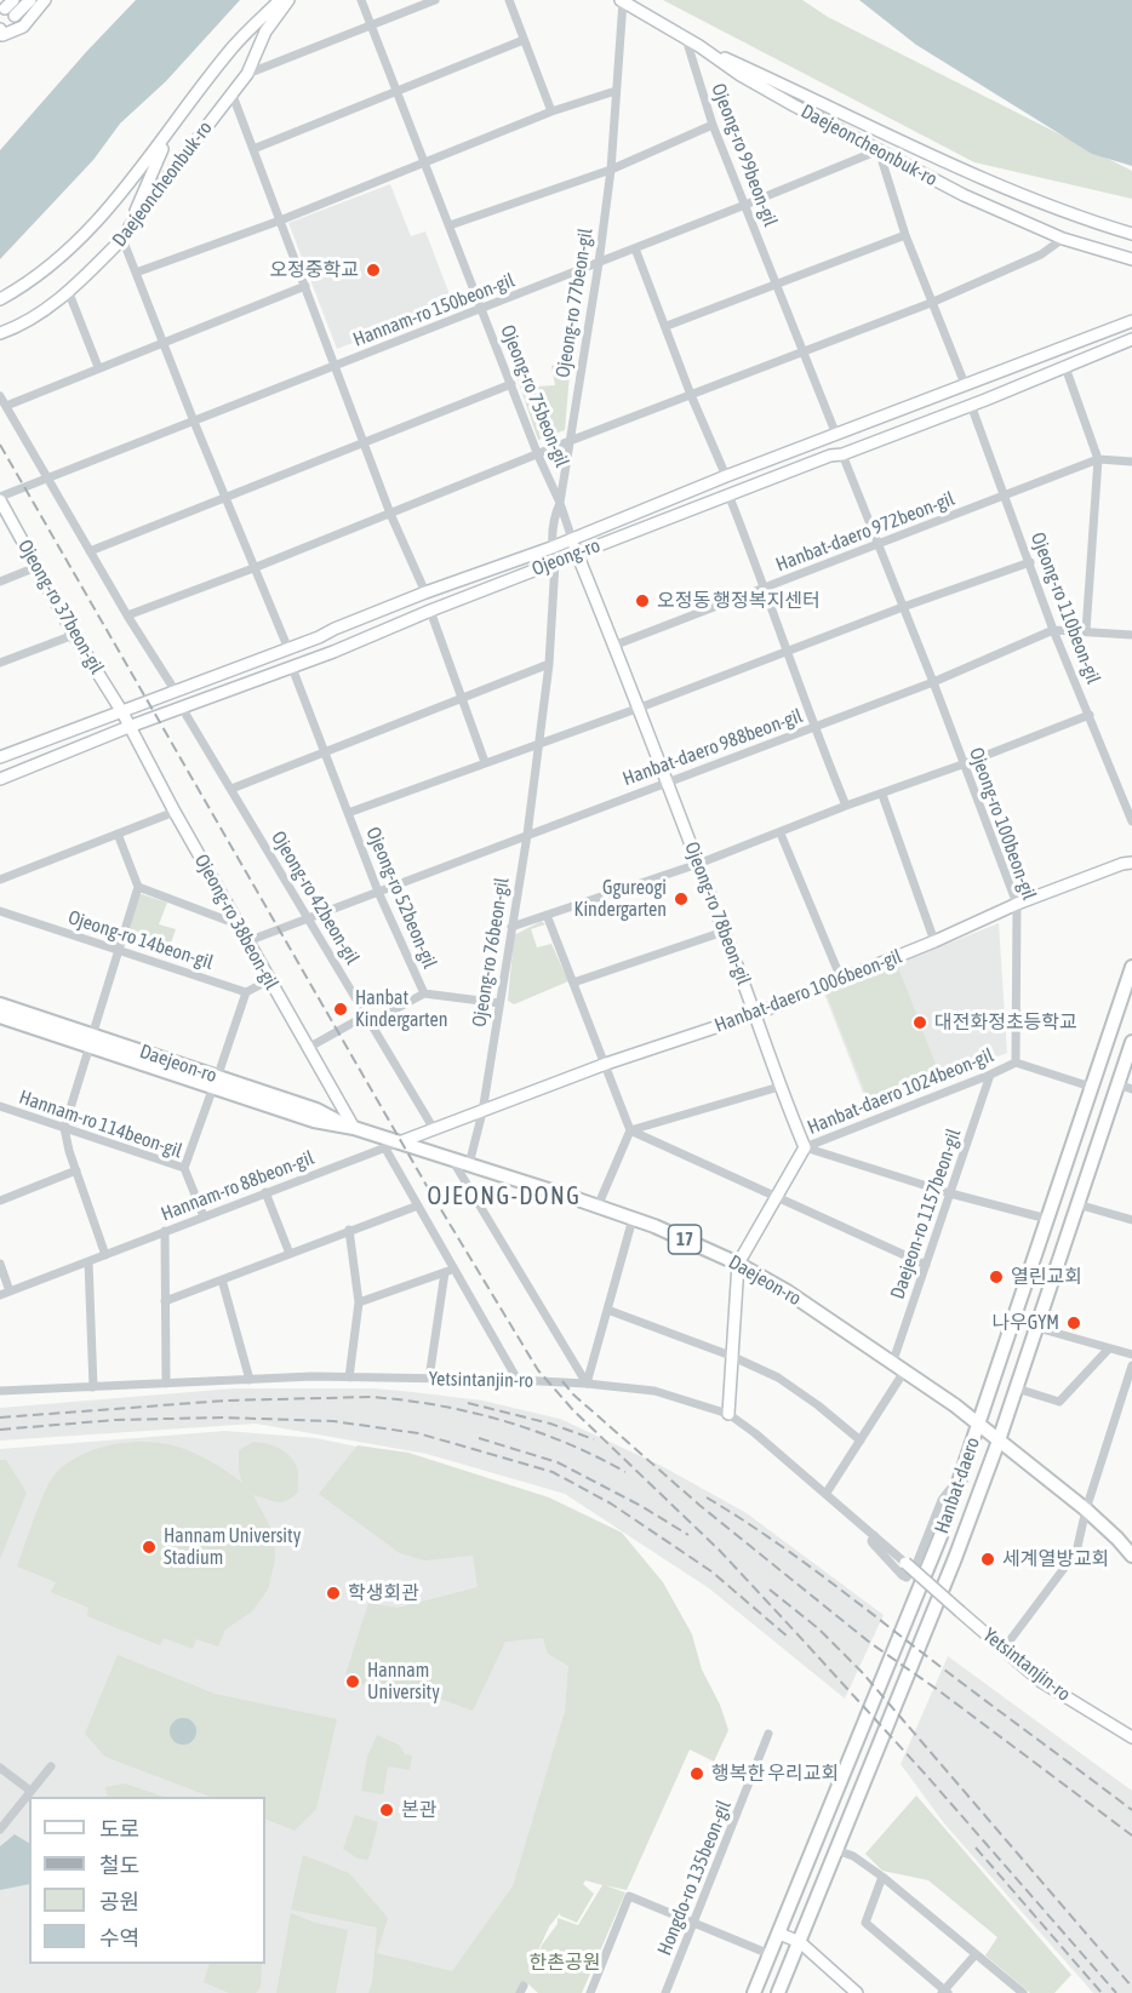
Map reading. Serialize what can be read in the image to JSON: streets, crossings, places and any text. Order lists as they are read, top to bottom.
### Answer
{
  "streets": {
    "main road": ["Daejeon-ro", "17", "Hanbat-daero"],
    "street": [
      "Daejeoncheonbuk-ro",
      "Ojeong-ro 99beon-gil",
      "Ojeong-ro 77beon-gil",
      "Hannam-ro 150beon-gil",
      "Ojeong-ro 75beon-gil",
      "Hanbat-daero 972beon-gil",
      "Ojeong-ro",
      "Ojeong-ro 37beon-gil",
      "Ojeong-ro 110beon-gil",
      "Hanbat-daero 988beon-gil",
      "Ojeong-ro 100beon-gil",
      "Ojeong-ro 42beon-gil",
      "Ojeong-ro 52beon-gil",
      "Ojeong-ro 78beon-gil",
      "Ojeong-ro 38beon-gil",
      "Ojeong-ro 14beon-gil",
      "Ojeong-ro 76beon-gil",
      "Hanbat-daero 1006beon-gil",
      "Hanbat-daero 1024beon-gil",
      "Hannam-ro 114beon-gil",
      "Hannam-ro 88beon-gil",
      "Daejeon-ro 1157beon-gil",
      "Yetsintanjin-ro",
      "Hongdo-ro 135beon-gil"
    ]
  },
  "crossings": [
    ["Daejeoncheonbuk-ro", "Ojeong-ro 99beon-gil"],
    ["Daejeoncheonbuk-ro", "Ojeong-ro 77beon-gil"],
    ["Daejeoncheonbuk-ro", "Hannam-ro 150beon-gil"],
    ["Ojeong-ro 99beon-gil", "Hannam-ro 150beon-gil"],
    ["Ojeong-ro 99beon-gil", "Ojeong-ro"],
    ["Ojeong-ro 77beon-gil", "Hannam-ro 150beon-gil"],
    ["Ojeong-ro 77beon-gil", "Ojeong-ro 75beon-gil"],
    ["Ojeong-ro 77beon-gil", "Ojeong-ro"],
    ["Ojeong-ro 77beon-gil", "Ojeong-ro 76beon-gil"],
    ["Hannam-ro 150beon-gil", "Ojeong-ro 75beon-gil"],
    ["Hannam-ro 150beon-gil", "Ojeong-ro 37beon-gil"],
    ["Ojeong-ro 75beon-gil", "Ojeong-ro"],
    ["Ojeong-ro 75beon-gil", "Ojeong-ro 78beon-gil"],
    ["Hanbat-daero 972beon-gil", "Ojeong-ro 110beon-gil"],
    ["Hanbat-daero 972beon-gil", "Ojeong-ro 100beon-gil"],
    ["Hanbat-daero 972beon-gil", "Ojeong-ro 78beon-gil"],
    ["Ojeong-ro", "Ojeong-ro 37beon-gil"],
    ["Ojeong-ro", "Ojeong-ro 110beon-gil"],
    ["Ojeong-ro", "Ojeong-ro 100beon-gil"],
    ["Ojeong-ro", "Ojeong-ro 42beon-gil"],
    ["Ojeong-ro", "Ojeong-ro 52beon-gil"],
    ["Ojeong-ro", "Ojeong-ro 78beon-gil"],
    ["Ojeong-ro", "Ojeong-ro 38beon-gil"],
    ["Ojeong-ro", "Ojeong-ro 76beon-gil"],
    ["Ojeong-ro 37beon-gil", "Ojeong-ro 38beon-gil"],
    ["Ojeong-ro 110beon-gil", "Hanbat-daero 988beon-gil"],
    ["Hanbat-daero 988beon-gil", "Ojeong-ro 100beon-gil"],
    ["Hanbat-daero 988beon-gil", "Ojeong-ro 42beon-gil"],
    ["Hanbat-daero 988beon-gil", "Ojeong-ro 52beon-gil"],
    ["Hanbat-daero 988beon-gil", "Ojeong-ro 78beon-gil"],
    ["Hanbat-daero 988beon-gil", "Ojeong-ro 38beon-gil"],
    ["Hanbat-daero 988beon-gil", "Ojeong-ro 76beon-gil"],
    ["Ojeong-ro 100beon-gil", "Hanbat-daero 1006beon-gil"],
    ["Ojeong-ro 100beon-gil", "Hanbat-daero 1024beon-gil"],
    ["Ojeong-ro 42beon-gil", "Hanbat-daero 1006beon-gil"],
    ["Ojeong-ro 52beon-gil", "Ojeong-ro 76beon-gil"],
    ["Ojeong-ro 78beon-gil", "Hanbat-daero 1006beon-gil"],
    ["Ojeong-ro 78beon-gil", "Hanbat-daero 1024beon-gil"],
    ["Ojeong-ro 38beon-gil", "Daejeon-ro"],
    ["Ojeong-ro 76beon-gil", "Hanbat-daero 1006beon-gil"],
    ["Ojeong-ro 76beon-gil", "Daejeon-ro"],
    ["Hanbat-daero 1006beon-gil", "Daejeon-ro"],
    ["Hanbat-daero 1006beon-gil", "Hannam-ro 88beon-gil"],
    ["Daejeon-ro", "Hannam-ro 88beon-gil"],
    ["Daejeon-ro", "Daejeon-ro 1157beon-gil"],
    ["Daejeon-ro", "Hanbat-daero"],
    ["Hanbat-daero 1024beon-gil", "Daejeon-ro 1157beon-gil"],
    ["Hanbat-daero 1024beon-gil", "Hanbat-daero"],
    ["Hannam-ro 114beon-gil", "Hannam-ro 88beon-gil"]
  ],
  "districts": ["OJEONG-DONG"],
  "parks": ["한촌공원"],
  "places": [
    "오정중학교",
    "오정동 행정복지센터",
    "Ggureogi Kindergarten",
    "Hanbat Kindergarten",
    "대전화정초등학교",
    "열린교회",
    "나우GYM",
    "Hannam University Stadium",
    "세계열방교회",
    "학생회관",
    "Hannam University",
    "행복한 우리교회",
    "본관"
  ],
  "legend": [
    "도로",
    "철도",
    "공원",
    "수역"
  ]
}
